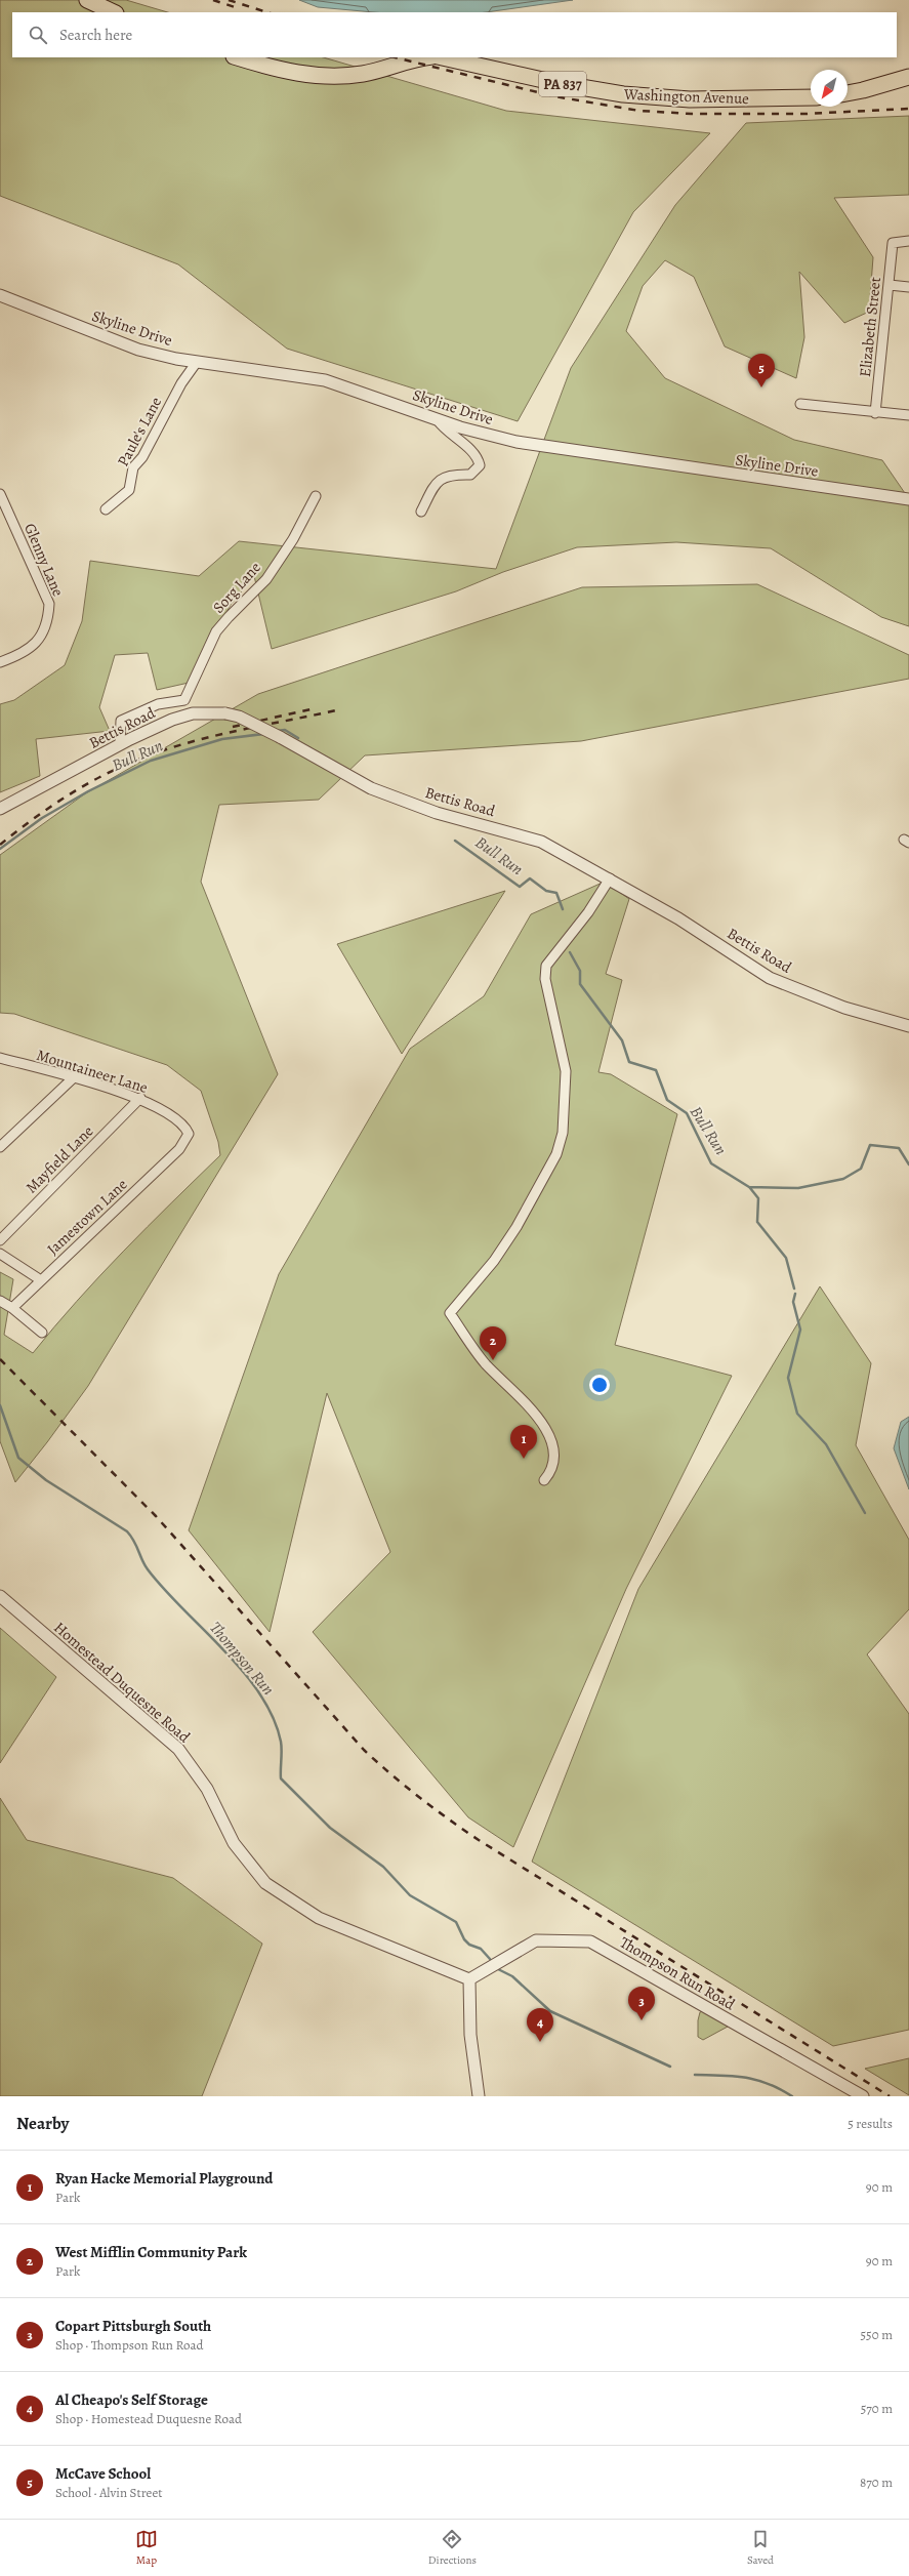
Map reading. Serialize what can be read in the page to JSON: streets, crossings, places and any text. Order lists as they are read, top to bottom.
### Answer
{
  "streets": {
    "main road": ["PA 837", "Washington Avenue"],
    "street": [
      "Elizabeth Street",
      "Skyline Drive",
      "Paule's Lane",
      "Glenny Lane",
      "Sorg Lane",
      "Bettis Road",
      "Mountaineer Lane",
      "Mayfield Lane",
      "Jamestown Lane",
      "Homestead Duquesne Road",
      "Thompson Run Road"
    ]
  },
  "crossings": [
    ["Skyline Drive", "Paule's Lane"],
    ["Sorg Lane", "Bettis Road"],
    ["Mountaineer Lane", "Mayfield Lane"],
    ["Mountaineer Lane", "Jamestown Lane"],
    ["Homestead Duquesne Road", "Thompson Run Road"]
  ],
  "water": ["Bull Run", "Thompson Run"],
  "north": "bottom left",
  "page": {
    "search": "Search here",
    "pins": [
      "5",
      "2",
      "1",
      "3",
      "4"
    ],
    "heading": ["Nearby", "5 results"],
    "list": [
      {
        "mark": "1",
        "name": "Ryan Hacke Memorial Playground",
        "note": "Park",
        "value": "90 m"
      },
      {
        "mark": "2",
        "name": "West Mifflin Community Park",
        "note": "Park",
        "value": "90 m"
      },
      {
        "mark": "3",
        "name": "Copart Pittsburgh South",
        "note": "Shop · Thompson Run Road",
        "value": "550 m"
      },
      {
        "mark": "4",
        "name": "Al Cheapo's Self Storage",
        "note": "Shop · Homestead Duquesne Road",
        "value": "570 m"
      },
      {
        "mark": "5",
        "name": "McCave School",
        "note": "School · Alvin Street",
        "value": "870 m"
      }
    ],
    "nav": ["Map", "Directions", "Saved"]
  }
}
